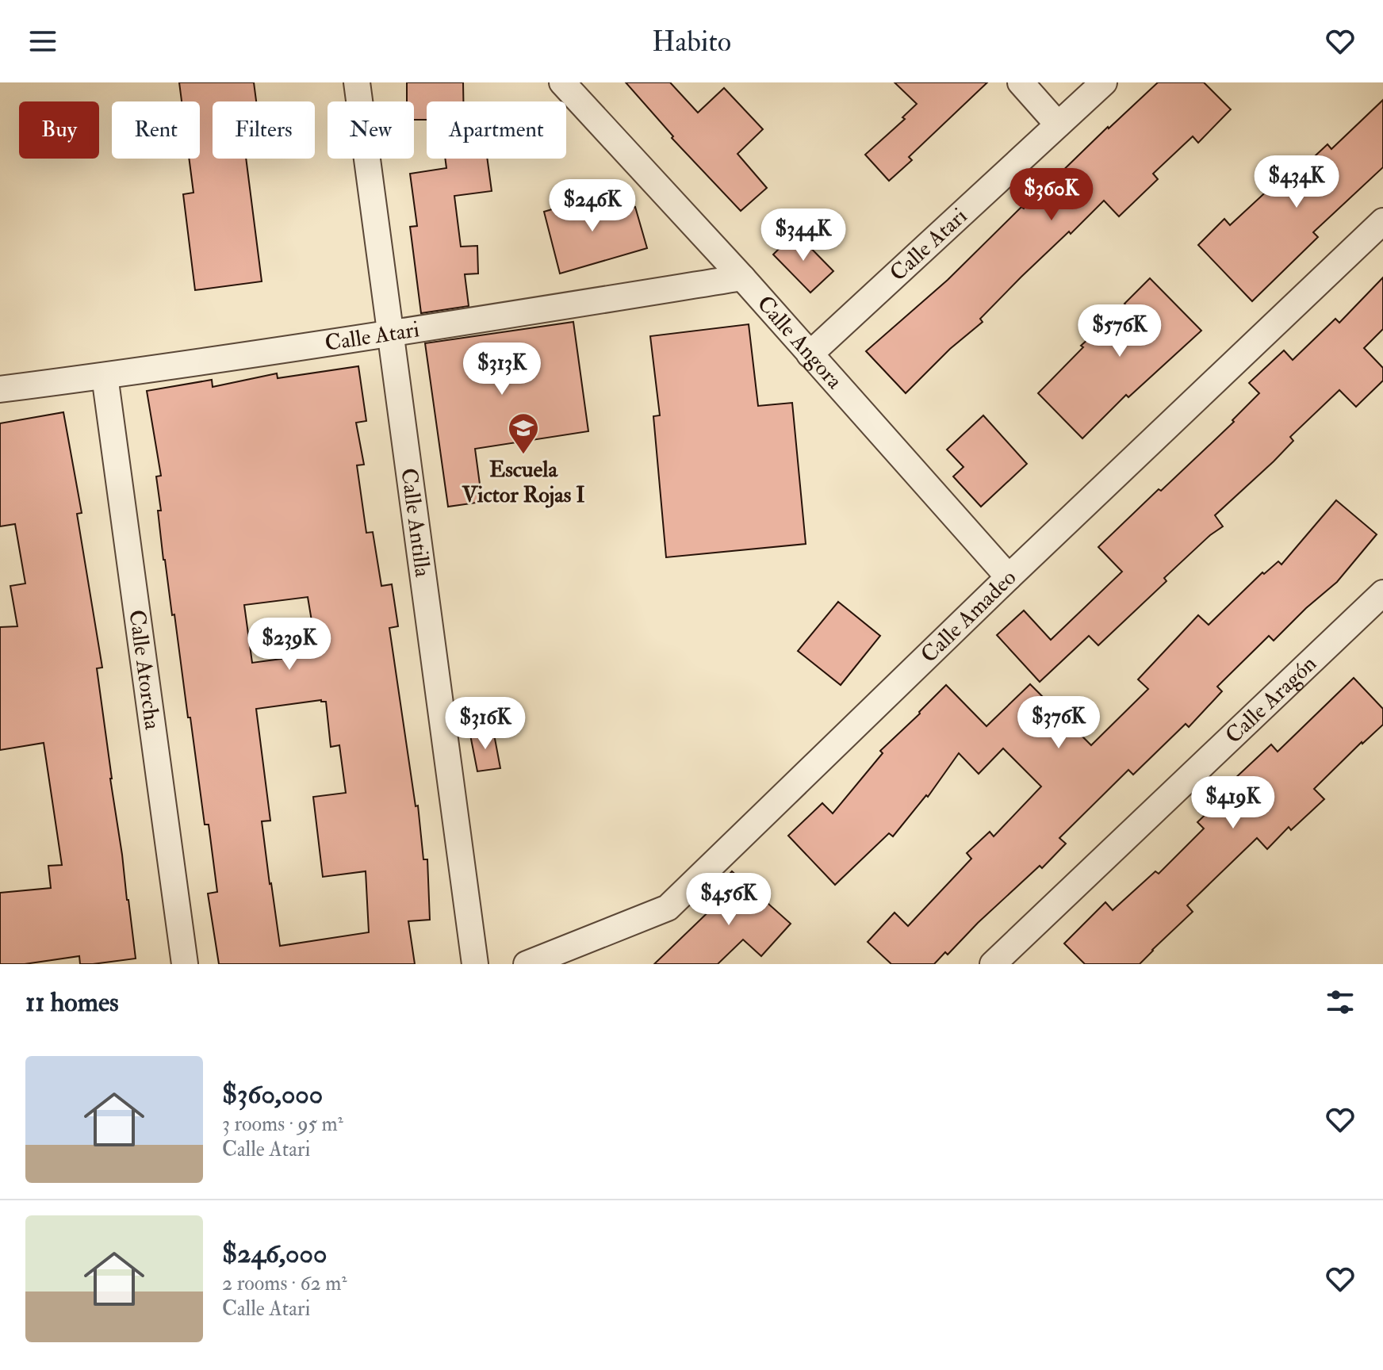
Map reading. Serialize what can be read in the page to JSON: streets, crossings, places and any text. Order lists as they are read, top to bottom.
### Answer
{
  "streets": {
    "street": [
      "Calle Atari",
      "Calle Angora",
      "Calle Antilla",
      "Calle Amadeo",
      "Calle Atorcha",
      "Calle Aragón"
    ]
  },
  "crossings": [
    ["Calle Atari", "Calle Angora"],
    ["Calle Atari", "Calle Antilla"],
    ["Calle Atari", "Calle Atorcha"],
    ["Calle Angora", "Calle Amadeo"]
  ],
  "places": {
    "school or university": ["Escuela Victor Rojas I"]
  },
  "page": {
    "header": "Habito",
    "chip": [
      "Buy",
      "Rent",
      "Filters",
      "New",
      "Apartment"
    ],
    "price": [
      "$434K",
      "$360K",
      "$246K",
      "$344K",
      "$576K",
      "$313K",
      "$239K",
      "$376K",
      "$316K",
      "$419K",
      "$456K"
    ],
    "heading": "11 homes",
    "list": [
      {
        "name": "$360,000",
        "note": "3 rooms · 95 m² · Calle Atari"
      },
      {
        "name": "$246,000",
        "note": "2 rooms · 62 m² · Calle Atari"
      }
    ]
  }
}
